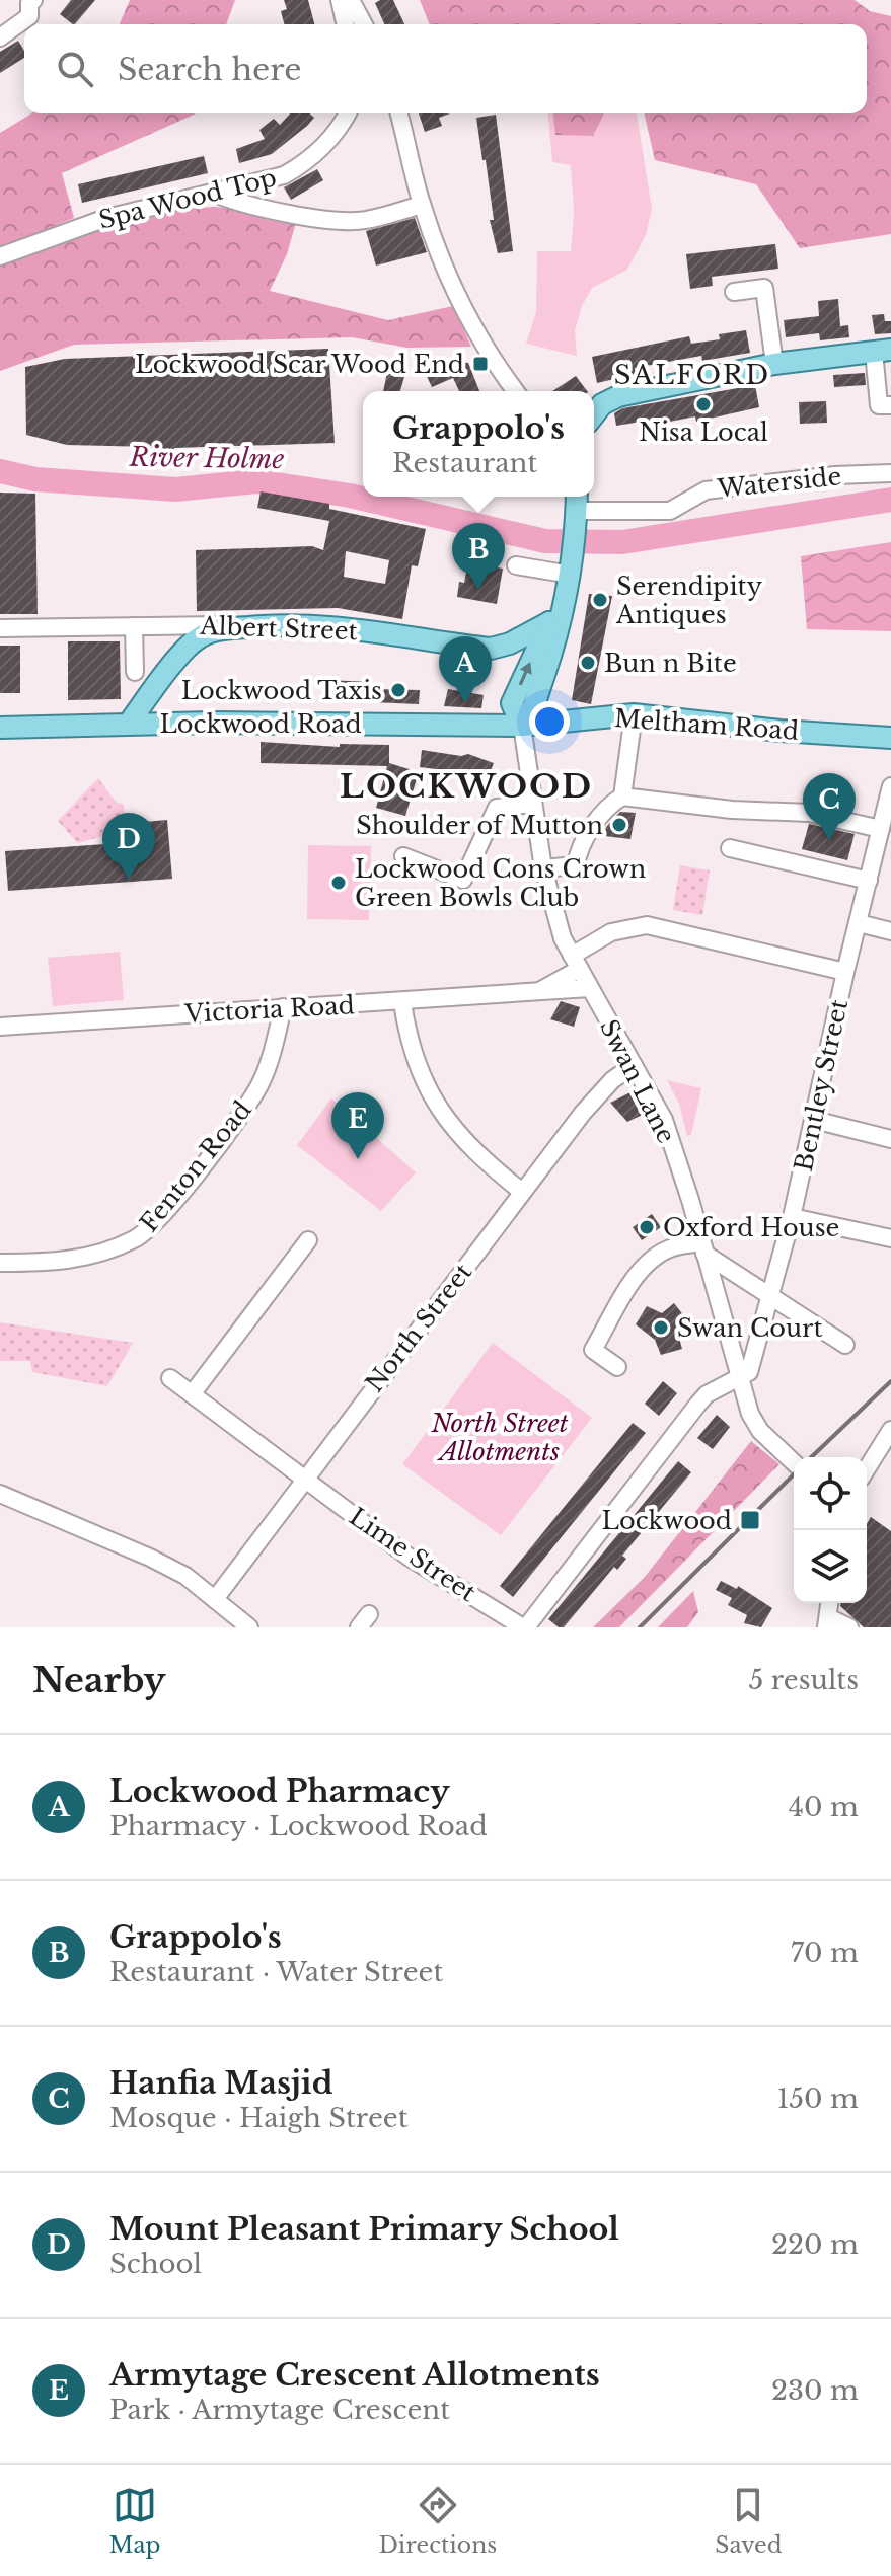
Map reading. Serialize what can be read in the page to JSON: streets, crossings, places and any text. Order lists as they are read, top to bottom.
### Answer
{
  "streets": {
    "main road": ["Albert Street", "Lockwood Road", "Meltham Road"],
    "street": [
      "Spa Wood Top",
      "Waterside",
      "Victoria Road",
      "Swan Lane",
      "Bentley Street",
      "Fenton Road",
      "North Street",
      "Lime Street"
    ]
  },
  "crossings": [
    ["Lockwood Road", "Meltham Road"],
    ["Lockwood Road", "Swan Lane"],
    ["Meltham Road", "Swan Lane"],
    ["Victoria Road", "Swan Lane"],
    ["Victoria Road", "Bentley Street"],
    ["Victoria Road", "Fenton Road"],
    ["Swan Lane", "Bentley Street"],
    ["Swan Lane", "North Street"],
    ["North Street", "Lime Street"]
  ],
  "districts": ["SALFORD", "LOCKWOOD"],
  "water": ["River Holme"],
  "parks": ["North Street Allotments"],
  "places": {
    "transit": ["Lockwood Scar Wood End", "Lockwood"],
    "other": [
      "Nisa Local",
      "Serendipity Antiques",
      "Bun n Bite",
      "Lockwood Taxis",
      "Shoulder of Mutton",
      "Lockwood Cons Crown Green Bowls Club",
      "Oxford House",
      "Swan Court"
    ]
  },
  "page": {
    "search": "Search here",
    "popup": ["Grappolo's", "Restaurant"],
    "pins": [
      "B",
      "A",
      "C",
      "D",
      "E"
    ],
    "heading": ["Nearby", "5 results"],
    "list": [
      {
        "mark": "A",
        "name": "Lockwood Pharmacy",
        "note": "Pharmacy · Lockwood Road",
        "value": "40 m"
      },
      {
        "mark": "B",
        "name": "Grappolo's",
        "note": "Restaurant · Water Street",
        "value": "70 m"
      },
      {
        "mark": "C",
        "name": "Hanfia Masjid",
        "note": "Mosque · Haigh Street",
        "value": "150 m"
      },
      {
        "mark": "D",
        "name": "Mount Pleasant Primary School",
        "note": "School",
        "value": "220 m"
      },
      {
        "mark": "E",
        "name": "Armytage Crescent Allotments",
        "note": "Park · Armytage Crescent",
        "value": "230 m"
      }
    ],
    "nav": ["Map", "Directions", "Saved"]
  }
}
